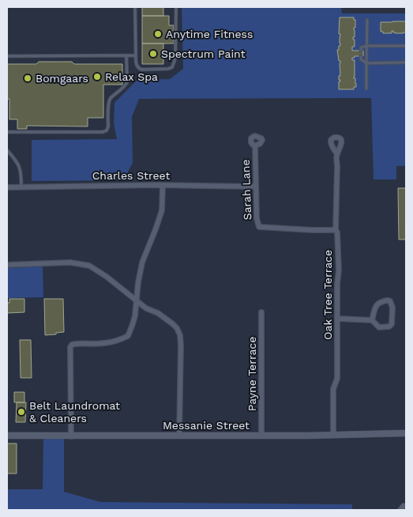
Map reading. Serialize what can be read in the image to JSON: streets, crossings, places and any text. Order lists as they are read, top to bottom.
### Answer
{
  "streets": {
    "street": [
      "Charles Street",
      "Sarah Lane",
      "Oak Tree Terrace",
      "Payne Terrace",
      "Messanie Street"
    ]
  },
  "crossings": [
    ["Charles Street", "Sarah Lane"],
    ["Sarah Lane", "Oak Tree Terrace"],
    ["Oak Tree Terrace", "Messanie Street"],
    ["Payne Terrace", "Messanie Street"]
  ],
  "places": [
    "Anytime Fitness",
    "Spectrum Paint",
    "Relax Spa",
    "Bomgaars",
    "Belt Laundromat & Cleaners"
  ]
}
